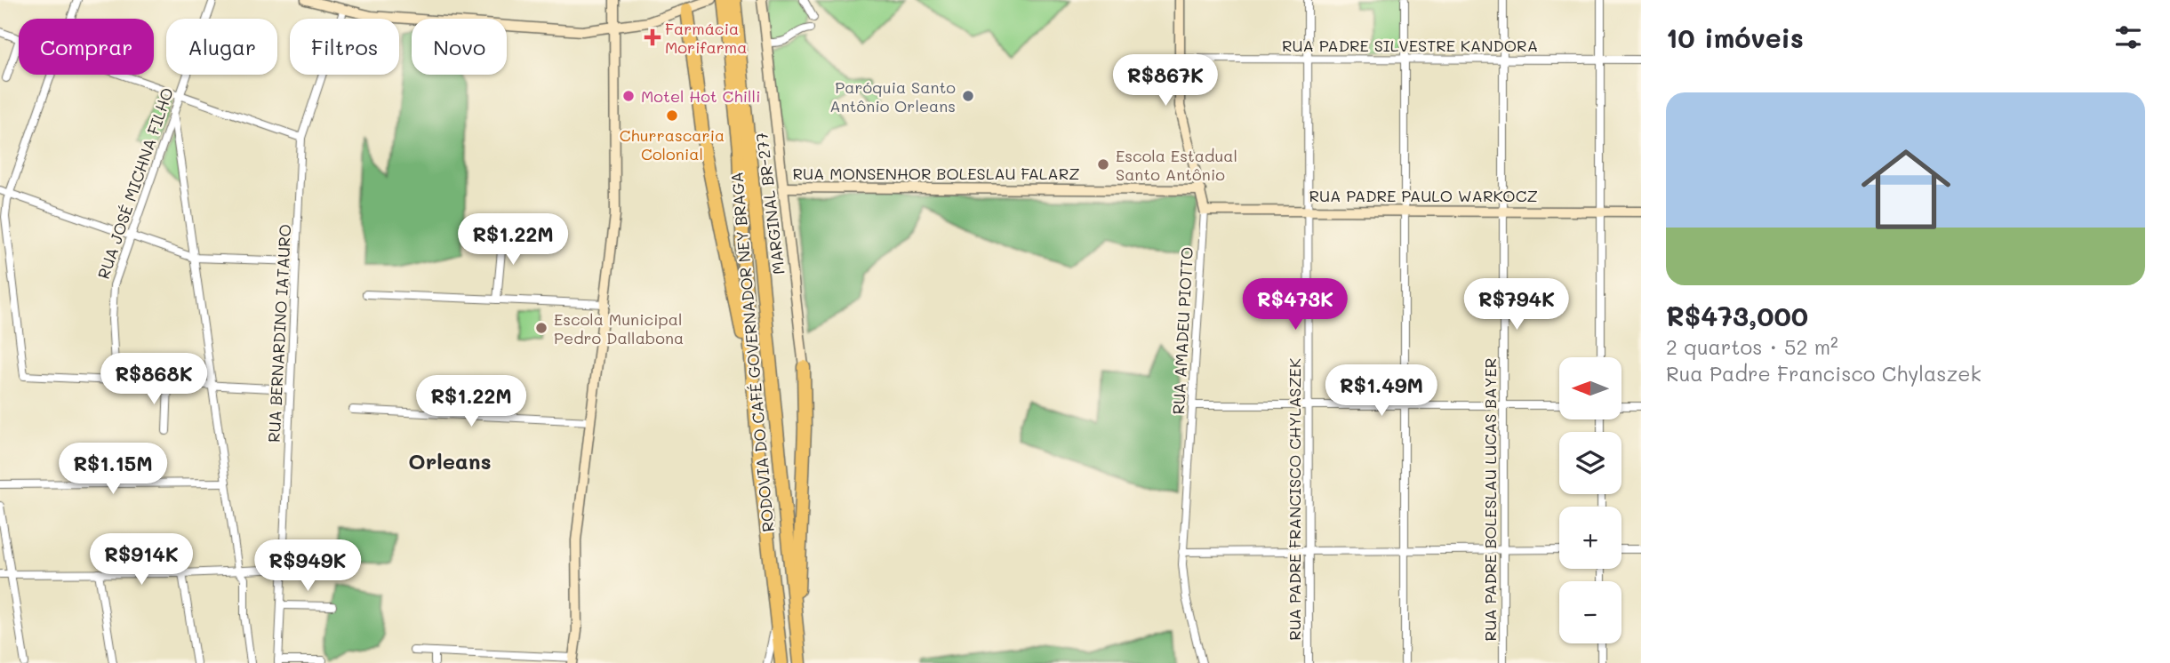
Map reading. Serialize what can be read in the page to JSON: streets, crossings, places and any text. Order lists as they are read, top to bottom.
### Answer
{
  "streets": {
    "highway": ["RODOVIA DO CAFÉ GOVERNADOR NEY BRAGA"],
    "street": [
      "RUA PADRE SILVESTRE KANDORA",
      "RUA MONSENHOR BOLESLAU FALARZ",
      "RUA JOSÉ MICHNA FILHO",
      "RUA PADRE PAULO WARKOCZ",
      "MARGINAL BR-277",
      "RUA AMADEU PIOTTO",
      "RUA BERNARDINO IATAURO",
      "RUA PADRE FRANCISCO CHYLASZEK",
      "RUA PADRE BOLESLAU LUCAS BAYER"
    ]
  },
  "crossings": [
    ["RUA PADRE SILVESTRE KANDORA", "RUA AMADEU PIOTTO"],
    ["RUA PADRE SILVESTRE KANDORA", "RUA PADRE FRANCISCO CHYLASZEK"],
    ["RUA PADRE SILVESTRE KANDORA", "RUA PADRE BOLESLAU LUCAS BAYER"],
    ["RUA MONSENHOR BOLESLAU FALARZ", "MARGINAL BR-277"],
    ["RUA MONSENHOR BOLESLAU FALARZ", "RUA AMADEU PIOTTO"],
    ["RUA PADRE PAULO WARKOCZ", "RUA AMADEU PIOTTO"],
    ["RUA PADRE PAULO WARKOCZ", "RUA PADRE FRANCISCO CHYLASZEK"],
    ["RUA PADRE PAULO WARKOCZ", "RUA PADRE BOLESLAU LUCAS BAYER"]
  ],
  "districts": ["Orleans"],
  "places": {
    "health": ["Farmácia Morifarma"],
    "other": [
      "Motel Hot Chilli",
      "Paróquia Santo Antônio Orleans",
      "Churrascaria Colonial",
      "Escola Estadual Santo Antônio",
      "Escola Municipal Pedro Dallabona"
    ]
  },
  "north": "left",
  "page": {
    "heading": "10 imóveis",
    "chip": [
      "Comprar",
      "Alugar",
      "Filtros",
      "Novo"
    ],
    "price": [
      "R$867K",
      "R$1.22M",
      "R$473K",
      "R$794K",
      "R$868K",
      "R$1.49M",
      "R$1.22M",
      "R$1.15M",
      "R$914K",
      "R$949K"
    ],
    "list": [
      {
        "name": "R$473,000",
        "note": "2 quartos · 52 m² · Rua Padre Francisco Chylaszek"
      }
    ],
    "map_buttons": ["+", "−"]
  }
}
